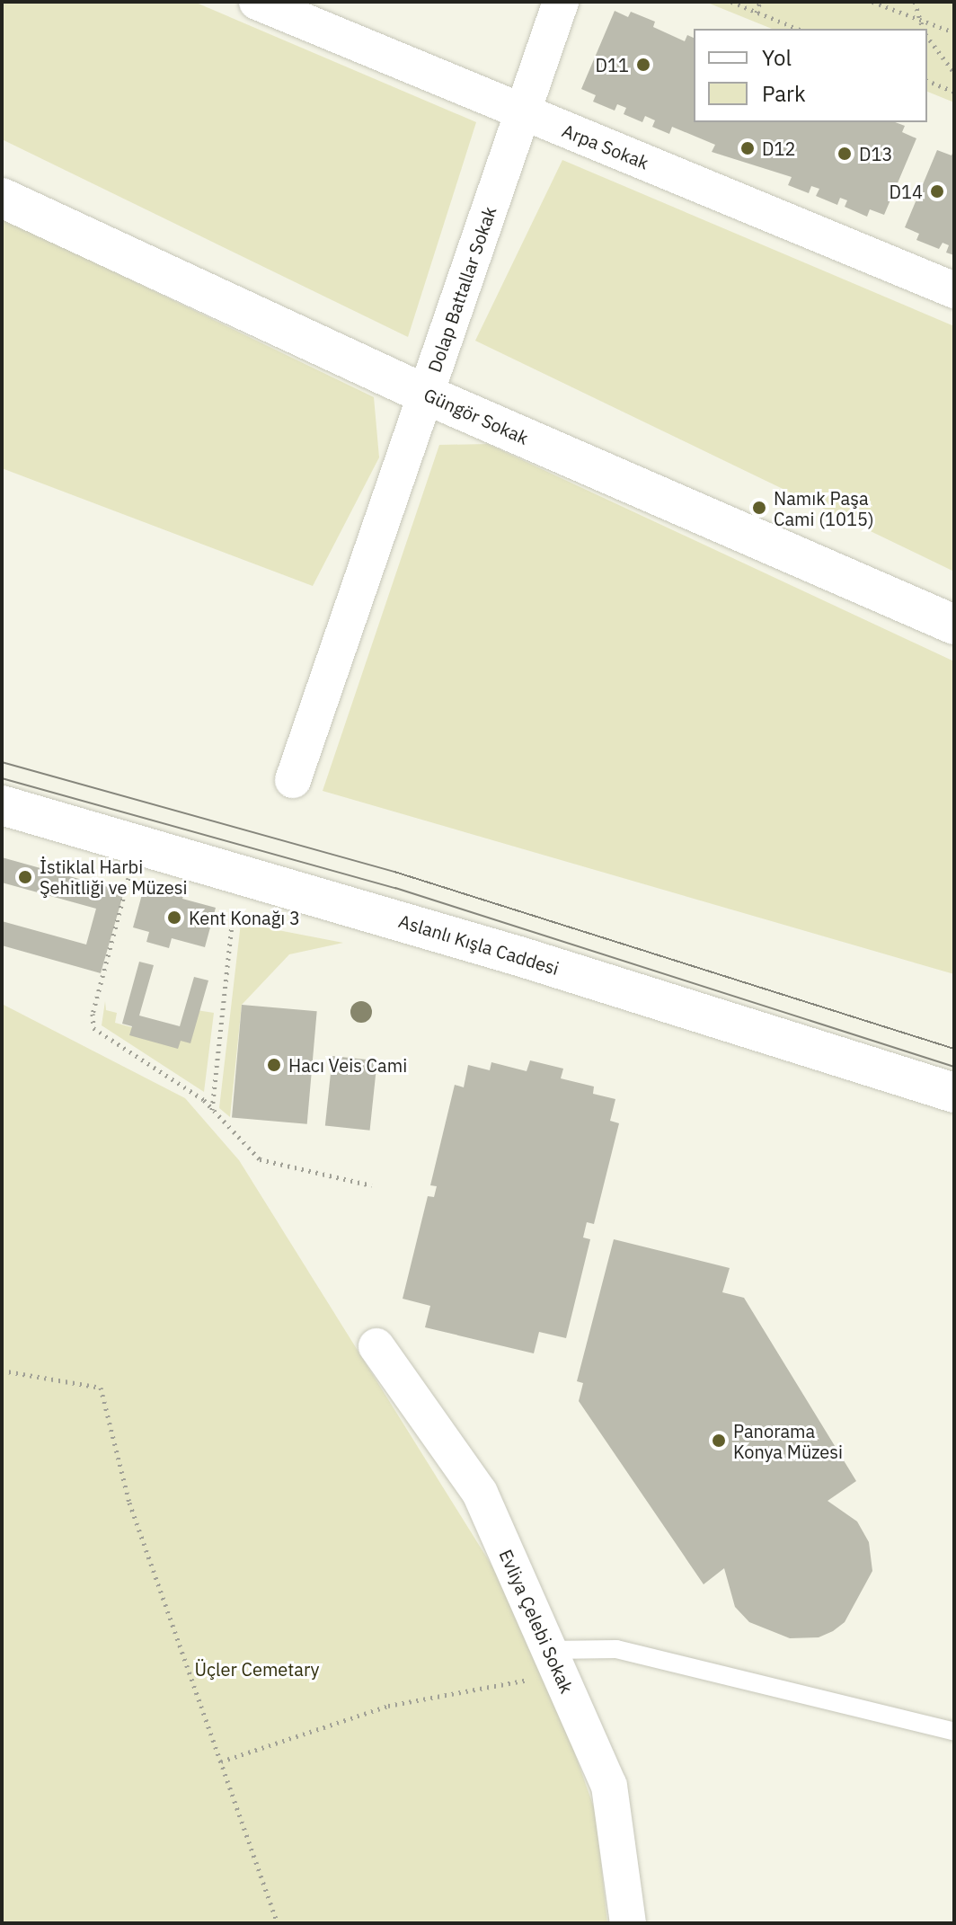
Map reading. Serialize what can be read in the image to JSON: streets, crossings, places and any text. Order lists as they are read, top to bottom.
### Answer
{
  "streets": {
    "main road": ["Güngör Sokak", "Aslanlı Kışla Caddesi"],
    "street": ["Arpa Sokak", "Dolap Battallar Sokak", "Evliya Çelebi Sokak"]
  },
  "crossings": [
    ["Arpa Sokak", "Dolap Battallar Sokak"],
    ["Dolap Battallar Sokak", "Güngör Sokak"]
  ],
  "parks": ["Üçler Cemetary"],
  "places": [
    "D11",
    "D12",
    "D13",
    "D14",
    "Namık Paşa Cami (1015)",
    "İstiklal Harbi Şehitliği ve Müzesi",
    "Kent Konağı 3",
    "Hacı Veis Cami",
    "Panorama Konya Müzesi"
  ],
  "legend": ["Yol", "Park"]
}
